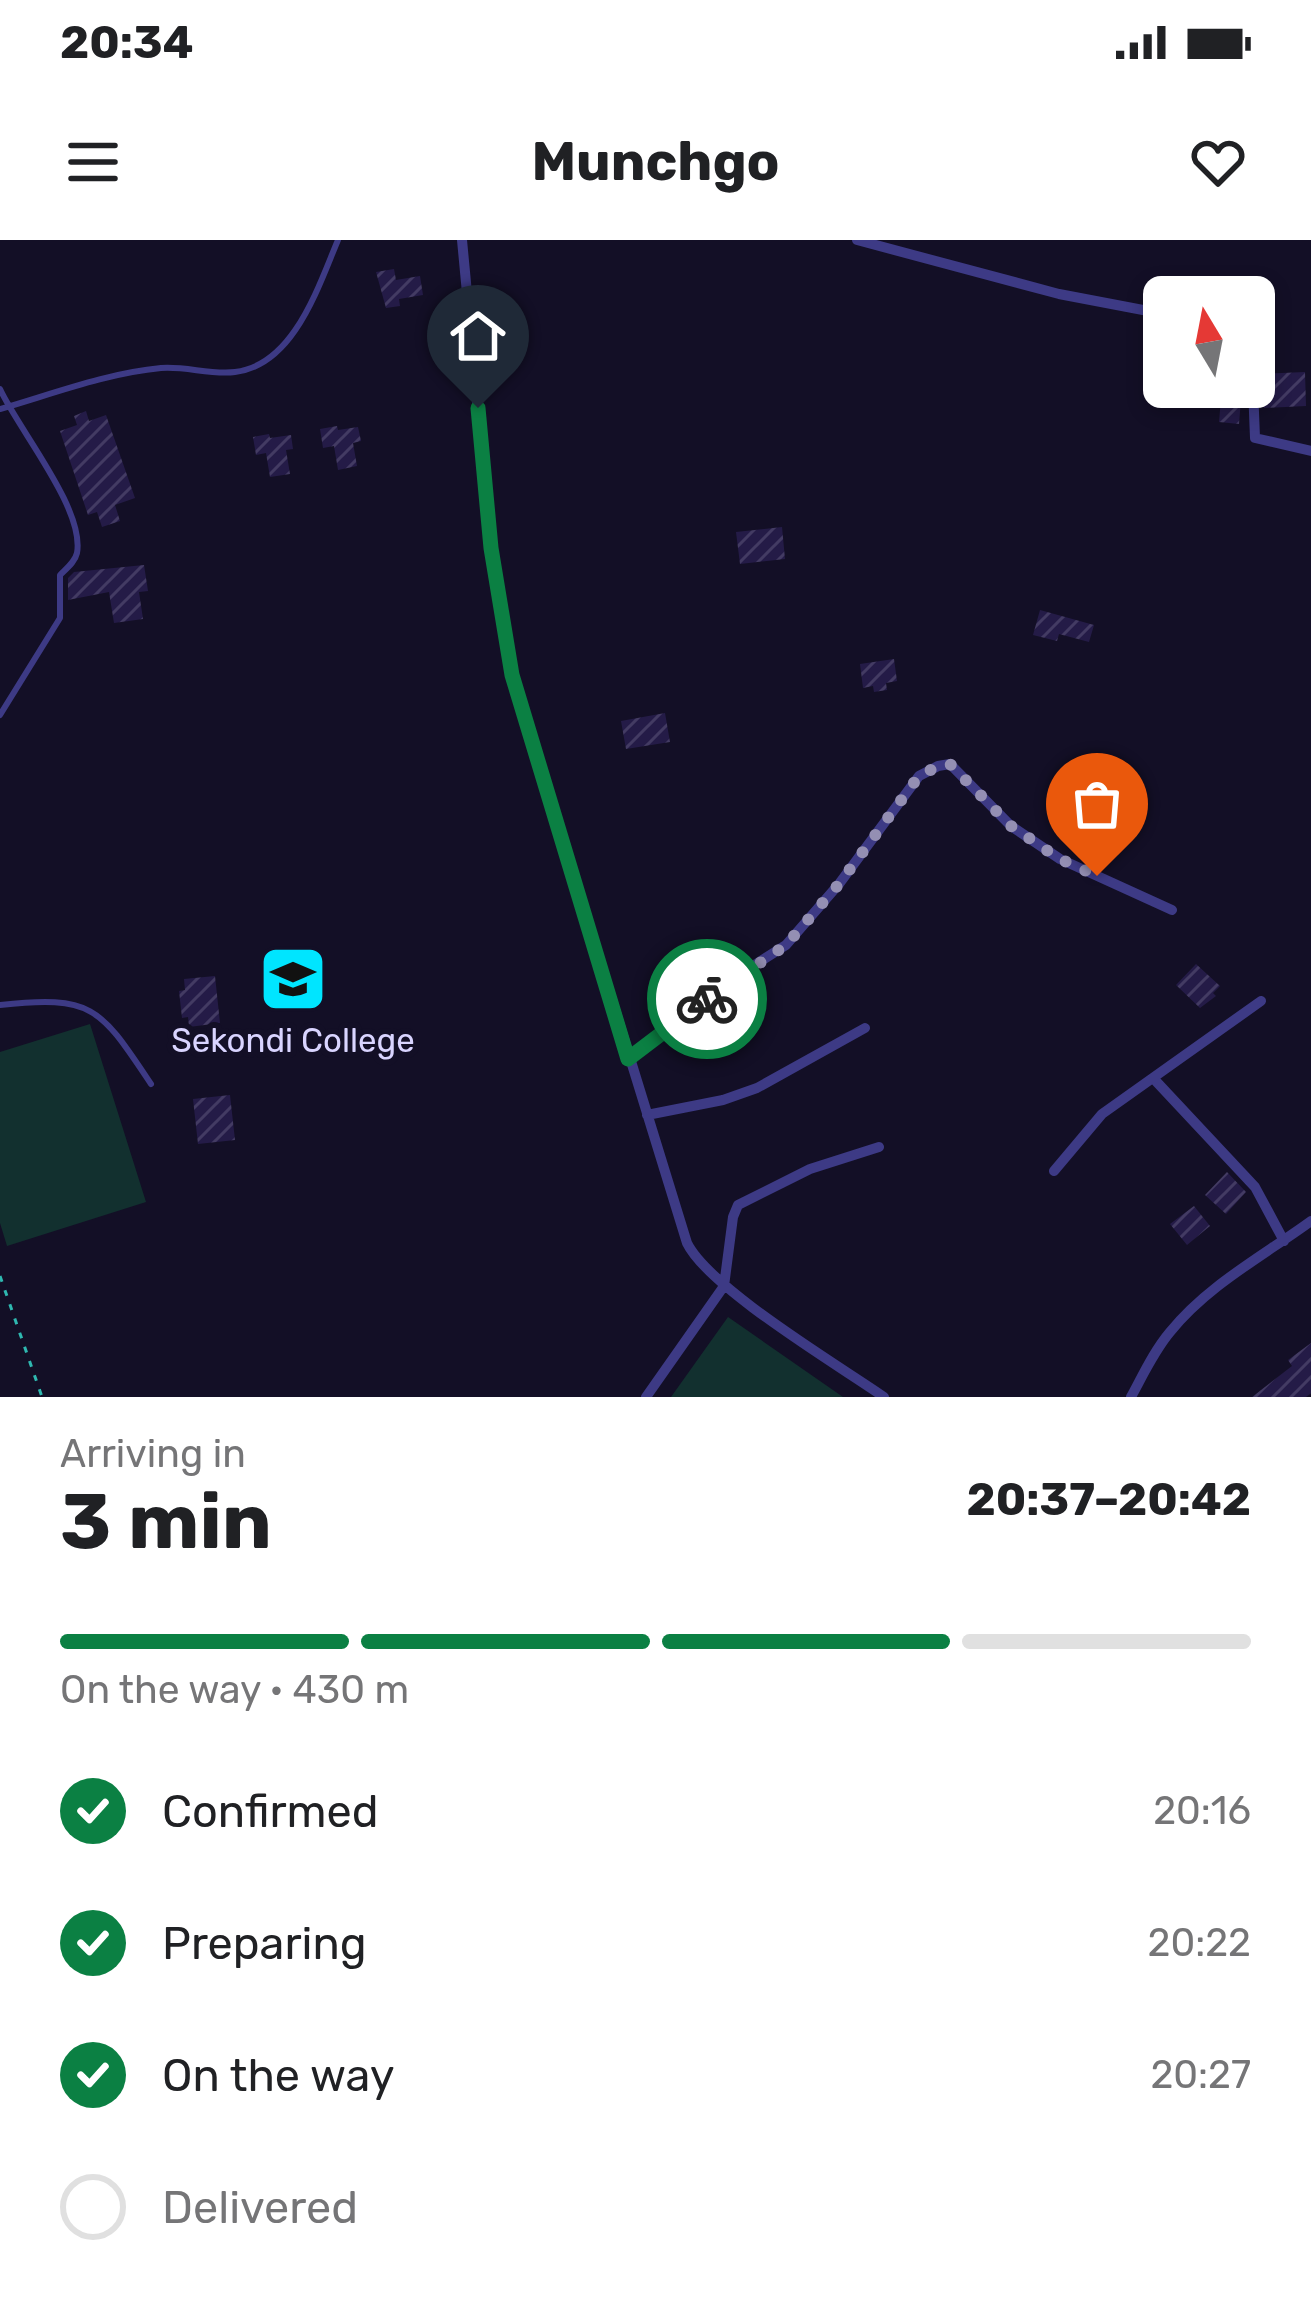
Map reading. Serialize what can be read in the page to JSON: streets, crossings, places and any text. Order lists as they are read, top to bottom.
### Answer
{
  "places": {
    "school or university": ["Sekondi College"]
  },
  "north": "top",
  "page": {
    "status": "20:34",
    "header": "Munchgo",
    "heading": ["3 min", "Arriving in", "20:37–20:42"],
    "bar": "On the way · 430 m",
    "list": [
      ["Confirmed", "20:16"],
      ["Preparing", "20:22"],
      ["On the way", "20:27"],
      "Delivered"
    ]
  }
}
